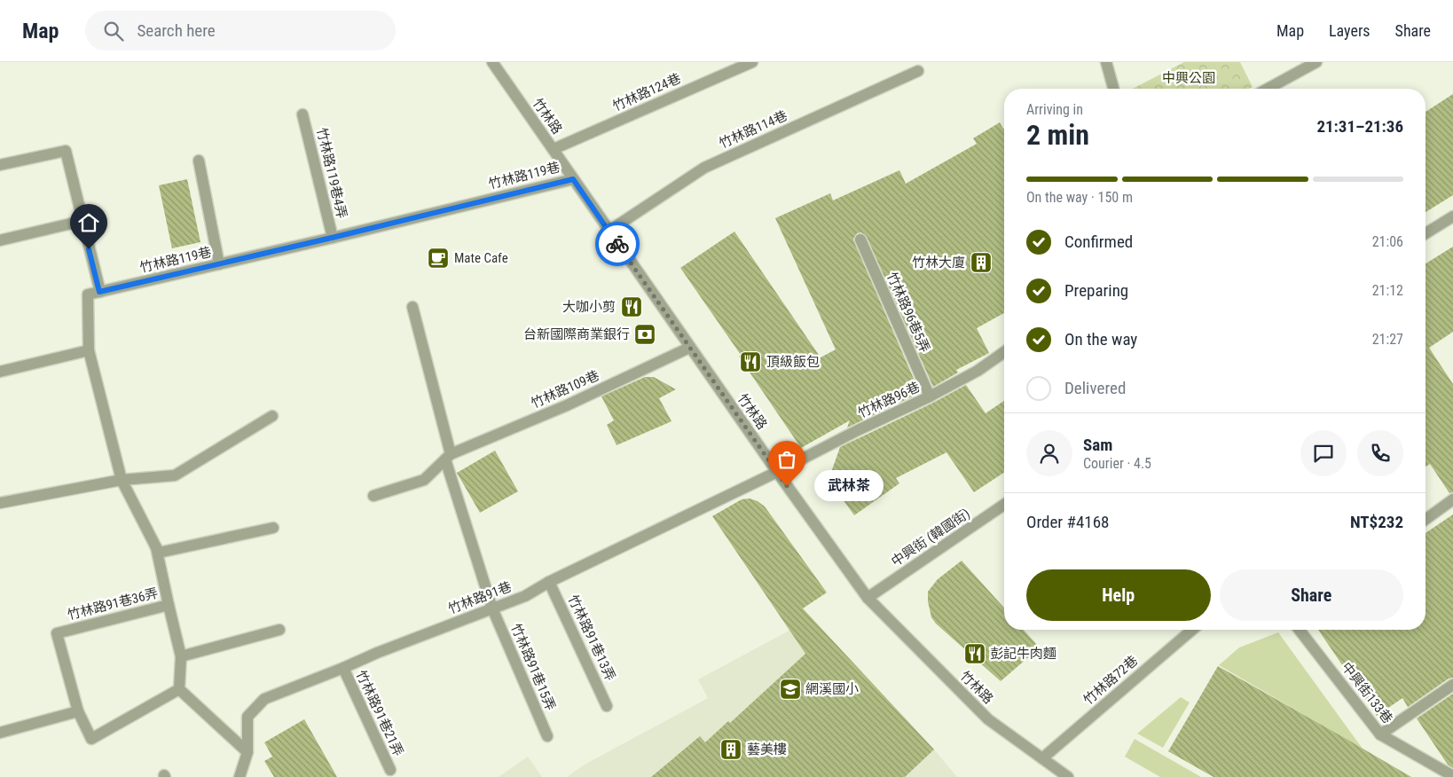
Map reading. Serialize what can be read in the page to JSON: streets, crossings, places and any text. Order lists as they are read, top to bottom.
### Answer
{
  "streets": {
    "street": [
      "竹林路124巷",
      "竹林路",
      "竹林路114巷",
      "竹林路119巷4弄",
      "竹林路119巷",
      "竹林路96巷5弄",
      "竹林路109巷",
      "竹林路96巷",
      "中興街 (韓國街)",
      "竹林路91巷",
      "竹林路91巷36弄",
      "竹林路91巷13弄",
      "竹林路91巷15弄",
      "竹林路72巷",
      "中興街133巷",
      "竹林路91巷21弄"
    ]
  },
  "crossings": [
    ["竹林路124巷", "竹林路"],
    ["竹林路", "竹林路114巷"],
    ["竹林路", "竹林路119巷"],
    ["竹林路", "竹林路109巷"],
    ["竹林路", "竹林路96巷"],
    ["竹林路", "中興街 (韓國街)"],
    ["竹林路", "竹林路91巷"],
    ["竹林路", "竹林路72巷"],
    ["竹林路119巷4弄", "竹林路119巷"],
    ["竹林路96巷5弄", "竹林路96巷"],
    ["竹林路109巷", "竹林路91巷15弄"],
    ["竹林路96巷", "竹林路91巷"],
    ["竹林路91巷", "竹林路91巷13弄"],
    ["竹林路91巷", "竹林路91巷15弄"],
    ["竹林路91巷", "竹林路91巷21弄"]
  ],
  "parks": ["中興公園"],
  "places": {
    "cafe": ["Mate Cafe"],
    "building": ["竹林大廈", "藝美樓"],
    "restaurant": ["大咖小剪", "頂級飯包", "彭記牛肉麵"],
    "bank": ["台新國際商業銀行"],
    "other": ["武林茶"],
    "school or university": ["網溪國小"]
  },
  "page": {
    "header": "Map",
    "search": "Search here",
    "nav": ["Map", "Layers", "Share"],
    "heading": ["2 min", "Arriving in", "21:31–21:36"],
    "panel": [
      "Sam",
      "Courier · 4.5",
      "Order #4168",
      "NT$232"
    ],
    "bar": "On the way · 150 m",
    "list": [
      ["Confirmed", "21:06"],
      ["Preparing", "21:12"],
      ["On the way", "21:27"],
      "Delivered"
    ],
    "bubble": "武林茶",
    "buttons": ["Help", "Share"]
  }
}
